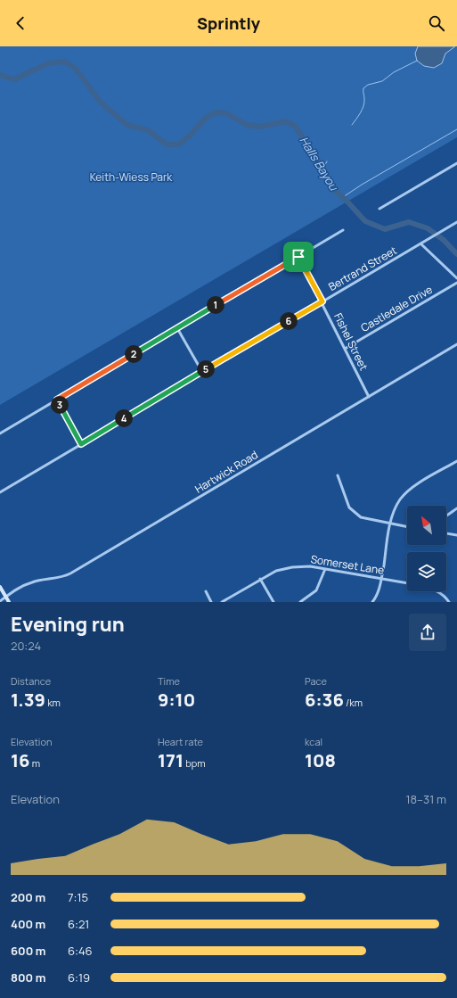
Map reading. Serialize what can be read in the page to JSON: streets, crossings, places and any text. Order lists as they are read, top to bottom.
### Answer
{
  "streets": {
    "street": [
      "Bertrand Street",
      "Castledale Drive",
      "Fishel Street",
      "Hartwick Road",
      "Somerset Lane"
    ]
  },
  "crossings": [
    ["Bertrand Street", "Fishel Street"],
    ["Castledale Drive", "Fishel Street"],
    ["Fishel Street", "Hartwick Road"]
  ],
  "water": ["Halls Bayou"],
  "parks": ["Keith-Wiess Park"],
  "north": "top left",
  "page": {
    "header": "Sprintly",
    "pins": [
      "1",
      "6",
      "2",
      "5",
      "3",
      "4"
    ],
    "heading": ["Evening run", "20:24"],
    "stats": [
      ["Distance", "1.39 km"],
      ["Time", "9:10"],
      ["Pace", "6:36 /km"],
      ["Elevation", "16 m"],
      ["Heart rate", "171 bpm"],
      ["kcal", "108"]
    ],
    "chart": ["Elevation", "18–31 m"],
    "list": [
      {
        "name": "200 m",
        "note": "7:15"
      },
      {
        "name": "400 m",
        "note": "6:21"
      },
      {
        "name": "600 m",
        "note": "6:46"
      },
      {
        "name": "800 m",
        "note": "6:19"
      }
    ]
  }
}
